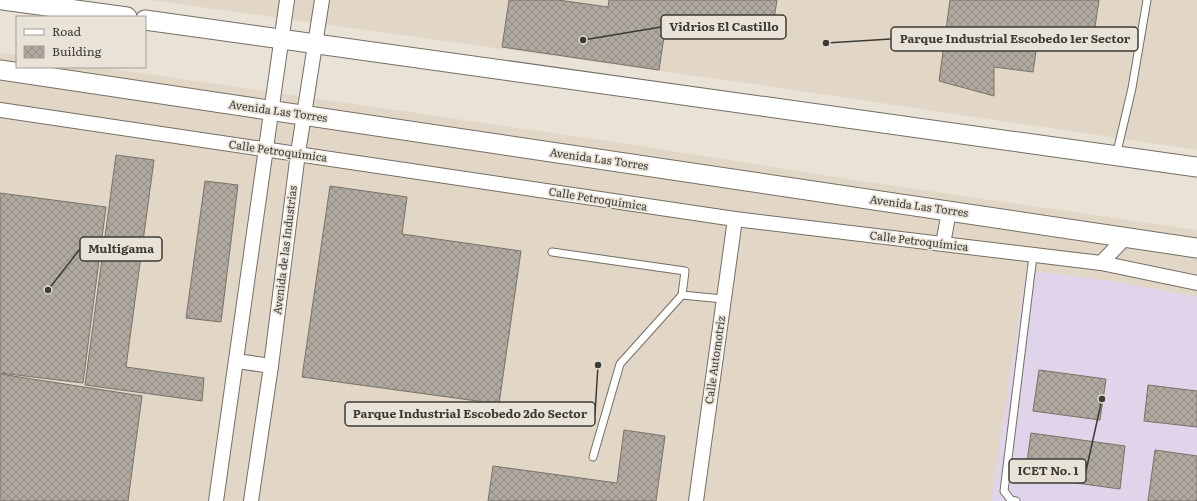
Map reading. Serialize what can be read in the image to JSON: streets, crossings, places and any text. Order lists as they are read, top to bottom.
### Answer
{
  "streets": {
    "main road": ["Avenida Las Torres"],
    "street": ["Calle Petroquímica", "Avenida de las Industrias", "Calle Automotriz"]
  },
  "crossings": [
    ["Avenida Las Torres", "Avenida de las Industrias"],
    ["Calle Petroquímica", "Avenida de las Industrias"],
    ["Calle Petroquímica", "Calle Automotriz"]
  ],
  "places": [
    "Vidrios El Castillo",
    "Parque Industrial Escobedo 1er Sector",
    "Multigama",
    "Parque Industrial Escobedo 2do Sector",
    "ICET No. 1"
  ],
  "legend": ["Road", "Building"]
}
